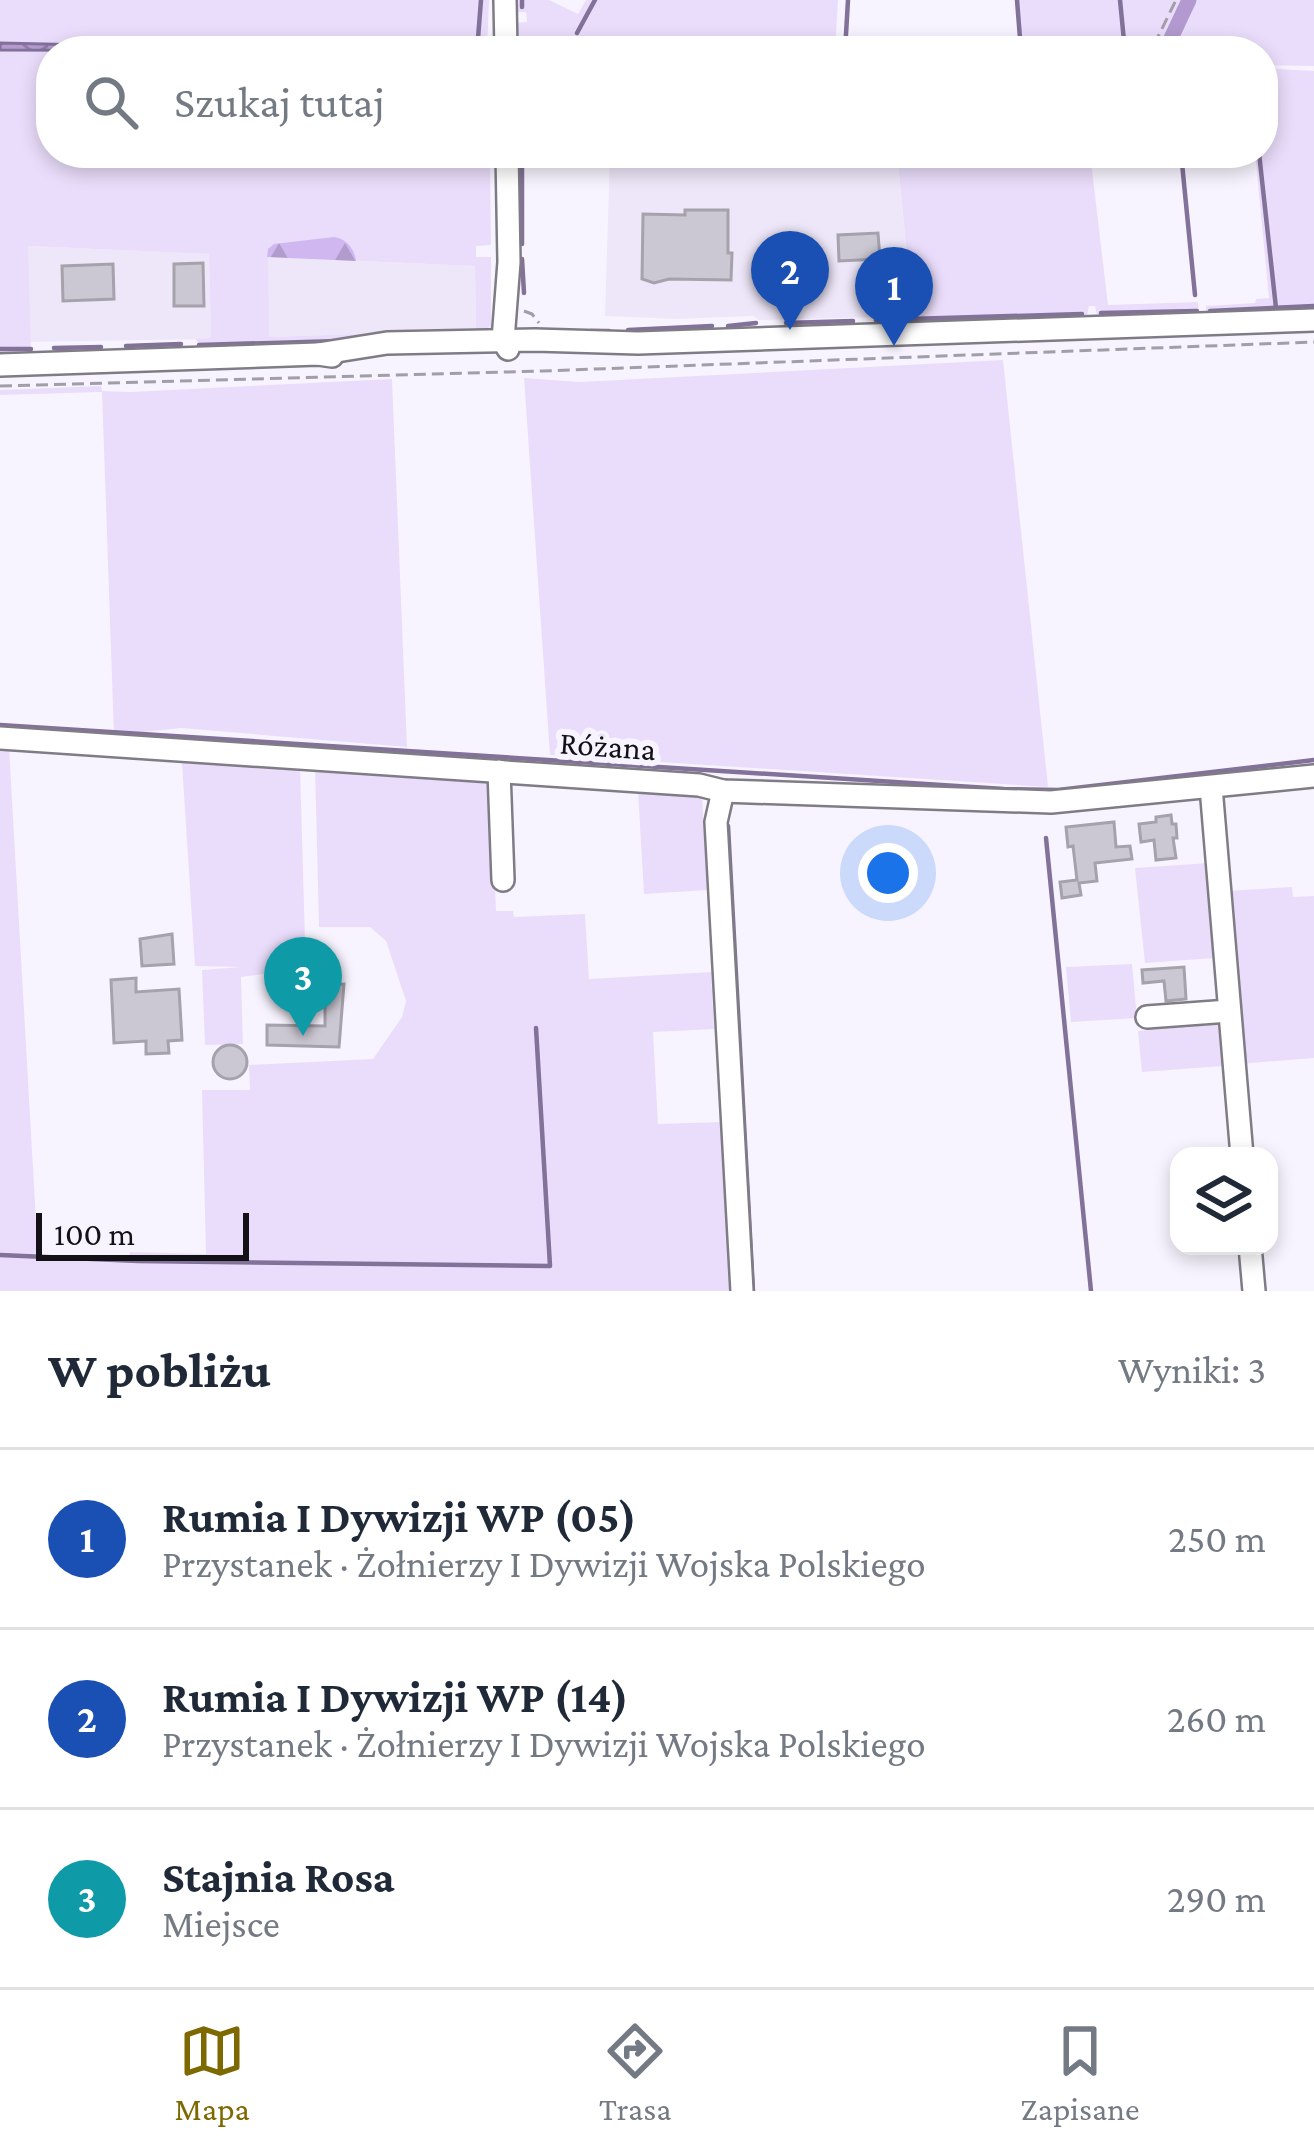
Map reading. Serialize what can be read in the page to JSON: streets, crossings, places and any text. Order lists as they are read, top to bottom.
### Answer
{
  "streets": {
    "street": ["Różana"]
  },
  "scale_bar": "100 m",
  "page": {
    "search": "Szukaj tutaj",
    "pins": ["2", "1", "3"],
    "scale": "100 m",
    "heading": ["W pobliżu", "Wyniki: 3"],
    "list": [
      {
        "mark": "1",
        "name": "Rumia I Dywizji WP (05)",
        "note": "Przystanek · Żołnierzy I Dywizji Wojska Polskiego",
        "value": "250 m"
      },
      {
        "mark": "2",
        "name": "Rumia I Dywizji WP (14)",
        "note": "Przystanek · Żołnierzy I Dywizji Wojska Polskiego",
        "value": "260 m"
      },
      {
        "mark": "3",
        "name": "Stajnia Rosa",
        "note": "Miejsce",
        "value": "290 m"
      }
    ],
    "nav": ["Mapa", "Trasa", "Zapisane"]
  }
}
